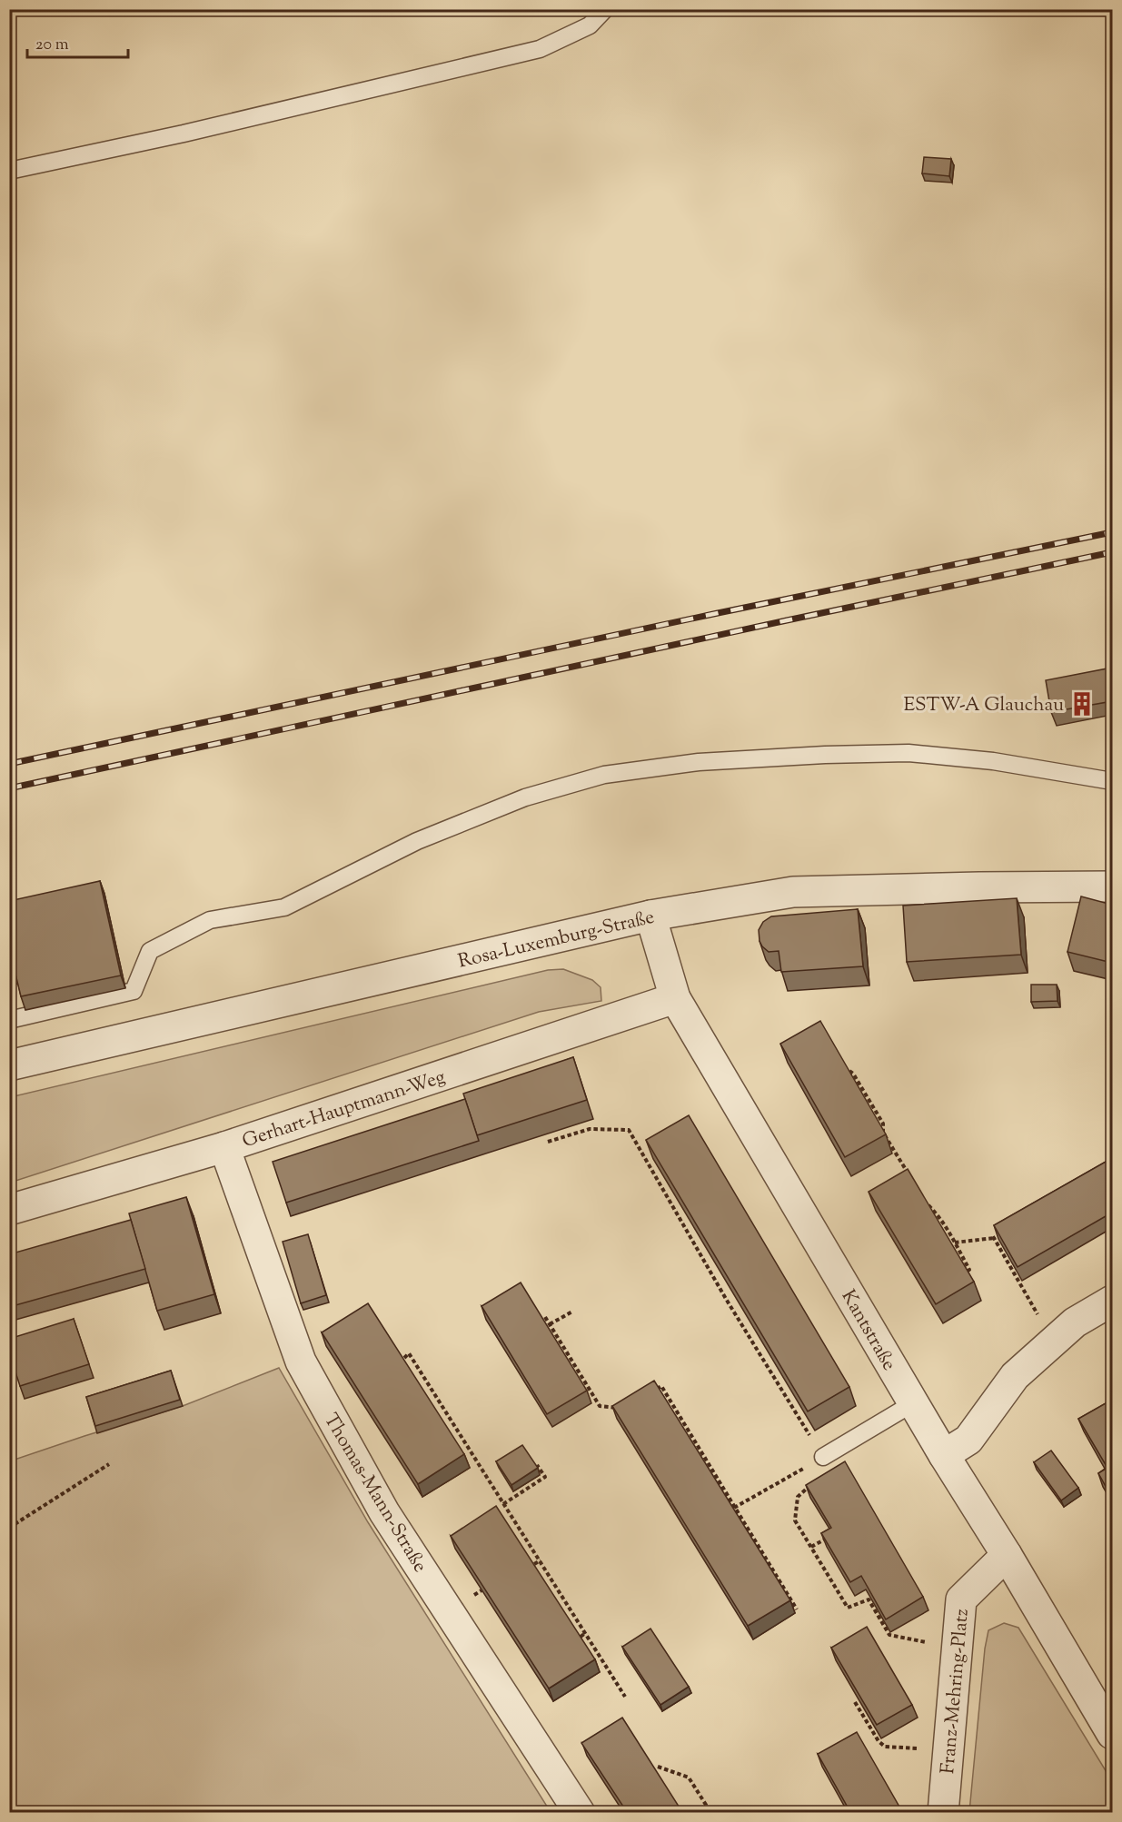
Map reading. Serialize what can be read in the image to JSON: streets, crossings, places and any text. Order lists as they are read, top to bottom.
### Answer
{
  "streets": {
    "street": [
      "Rosa-Luxemburg-Straße",
      "Gerhart-Hauptmann-Weg",
      "Kantstraße",
      "Thomas-Mann-Straße",
      "Franz-Mehring-Platz"
    ]
  },
  "crossings": [
    ["Rosa-Luxemburg-Straße", "Kantstraße"],
    ["Gerhart-Hauptmann-Weg", "Kantstraße"],
    ["Gerhart-Hauptmann-Weg", "Thomas-Mann-Straße"],
    ["Kantstraße", "Franz-Mehring-Platz"]
  ],
  "places": {
    "building": ["ESTW-A Glauchau"]
  },
  "scale_bar": "20 m"
}
